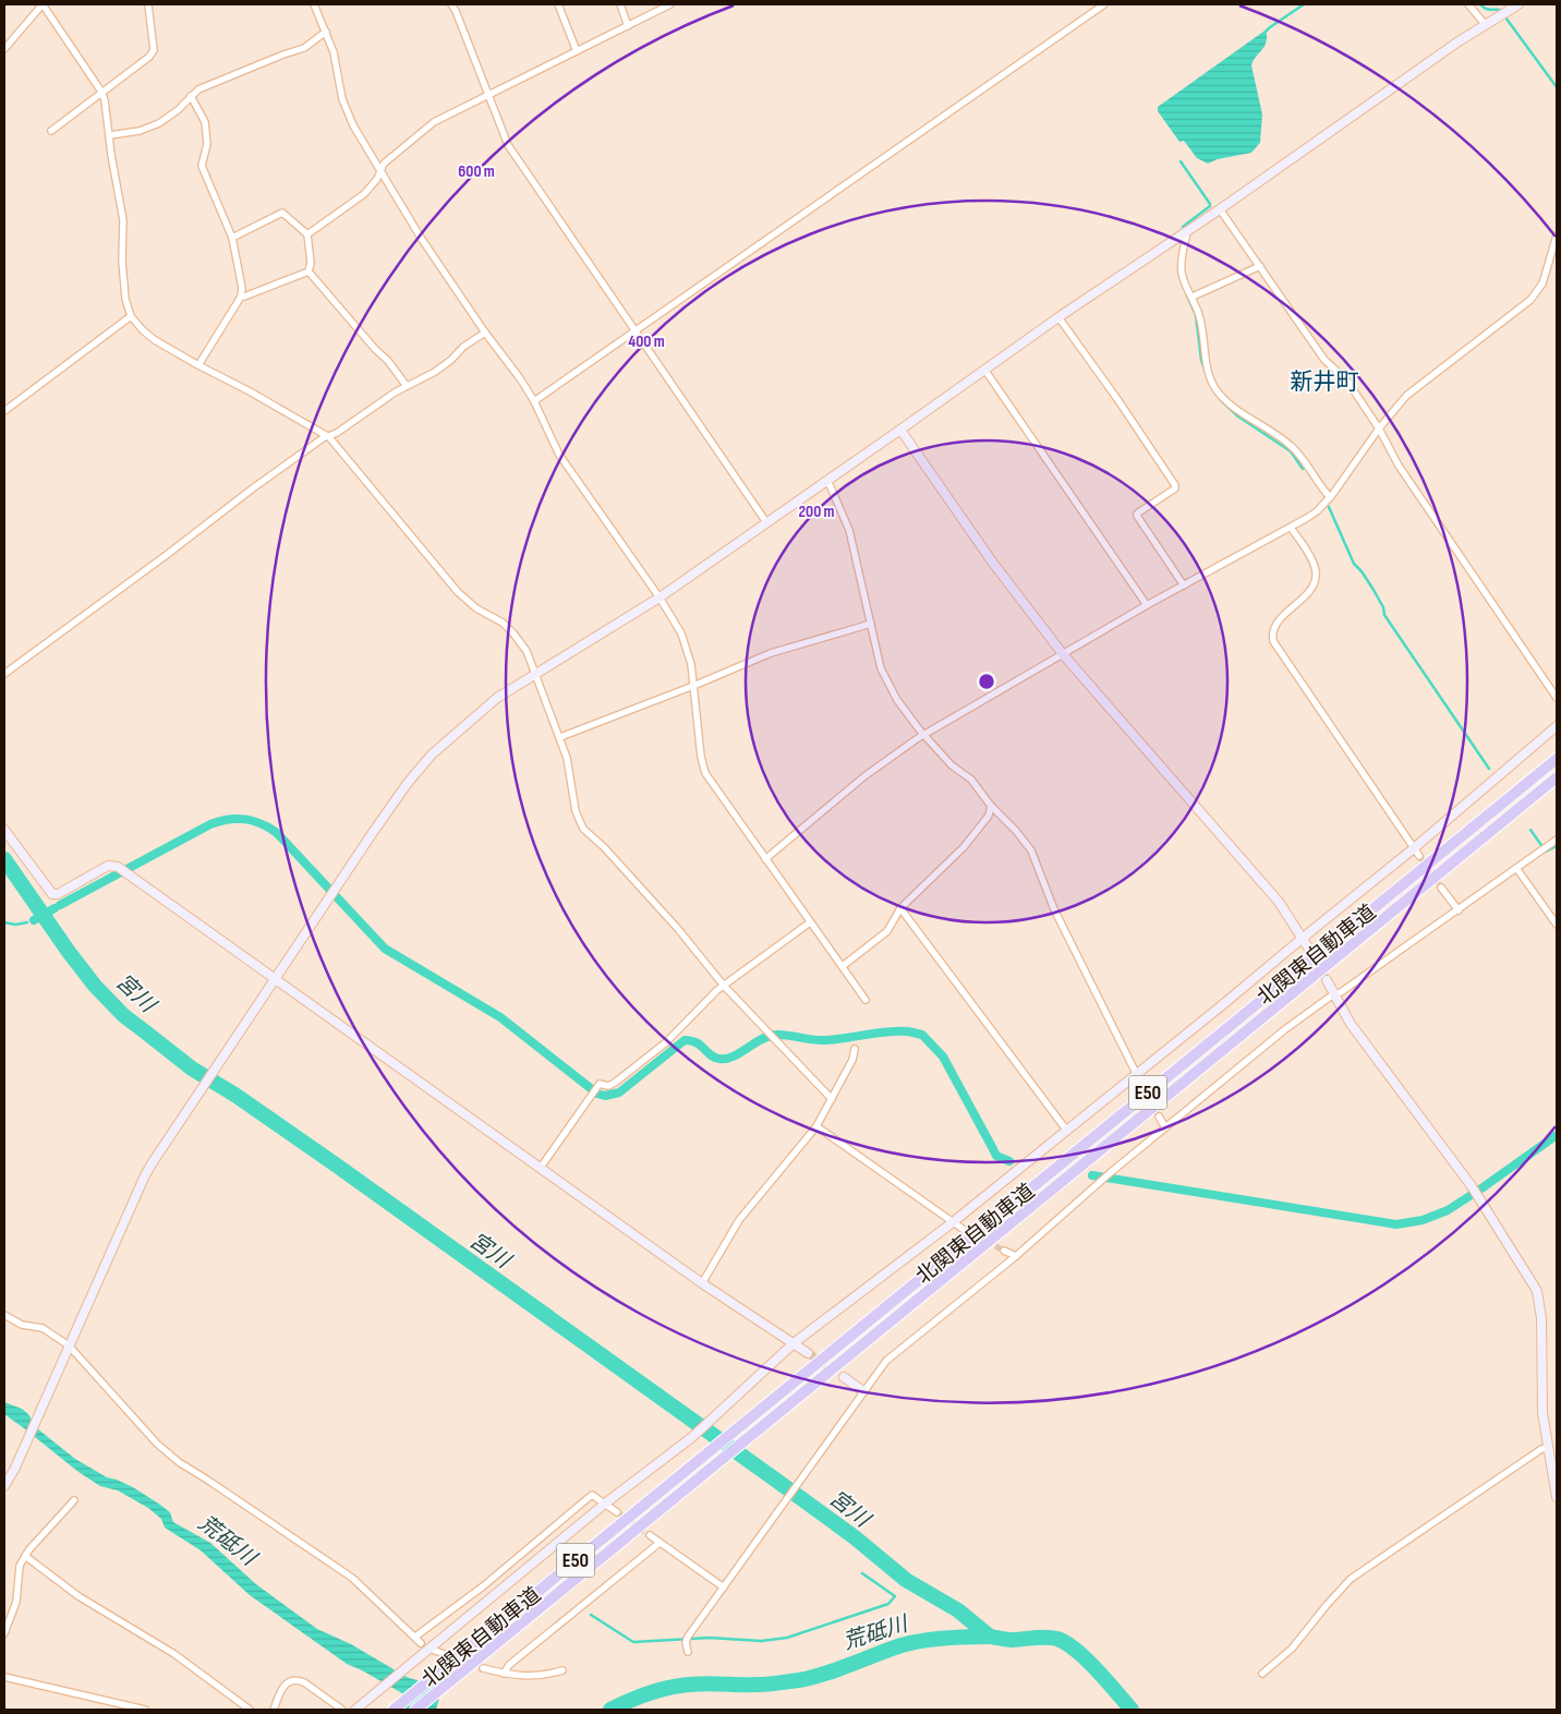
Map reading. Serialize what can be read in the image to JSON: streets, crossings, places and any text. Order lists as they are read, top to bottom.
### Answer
{
  "streets": {
    "highway": ["北関東自動車道", "E50"]
  },
  "districts": ["新井町"],
  "water": ["宮川", "荒砥川"],
  "rings": ["600 m", "400 m", "200 m"]
}
